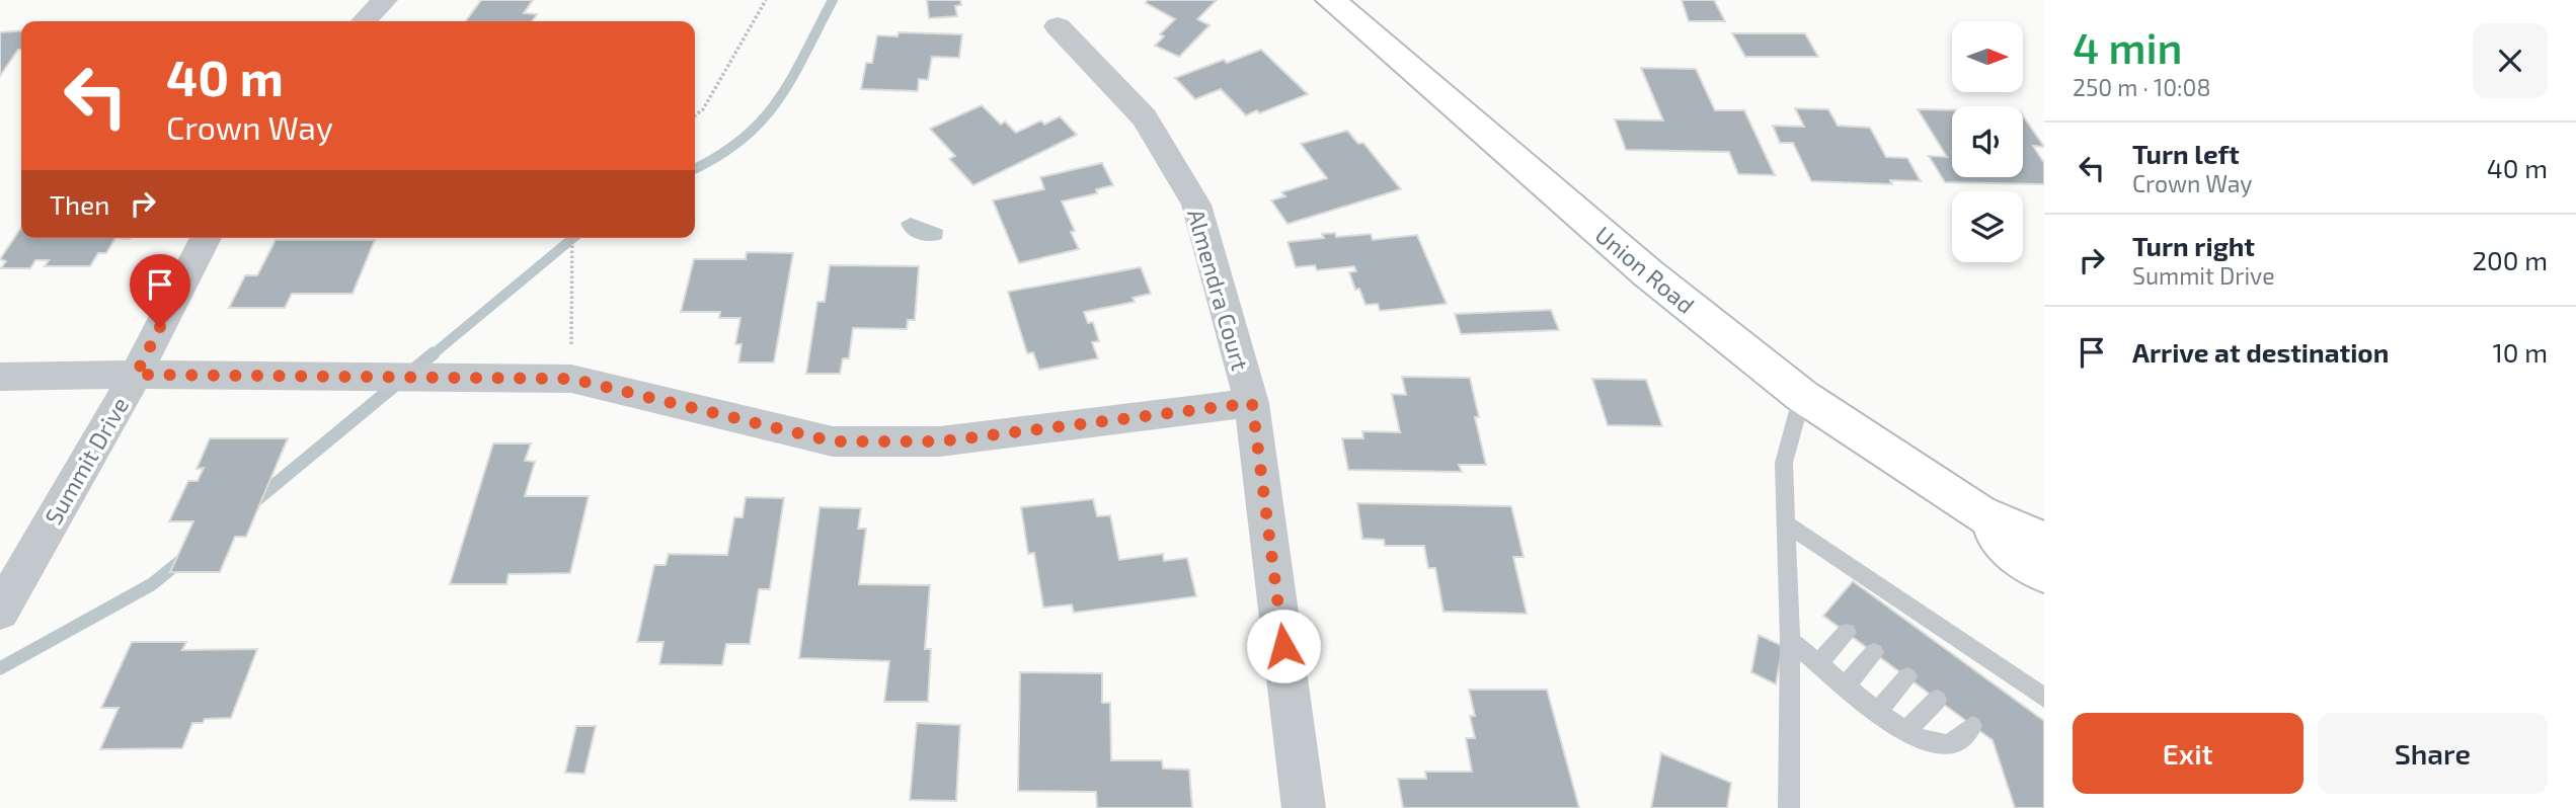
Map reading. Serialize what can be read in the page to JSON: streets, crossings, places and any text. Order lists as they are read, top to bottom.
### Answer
{
  "streets": {
    "main road": ["Union Road"],
    "street": ["Almendra Court", "Summit Drive"]
  },
  "north": "right",
  "page": {
    "heading": ["4 min", "250 m · 10:08"],
    "turn": ["40 m", "Crown Way"],
    "list": [
      {
        "name": "Turn left",
        "note": "Crown Way",
        "value": "40 m"
      },
      {
        "name": "Turn right",
        "note": "Summit Drive",
        "value": "200 m"
      },
      {
        "name": "Arrive at destination",
        "value": "10 m"
      }
    ],
    "then": "Then",
    "buttons": ["Exit", "Share"]
  }
}
